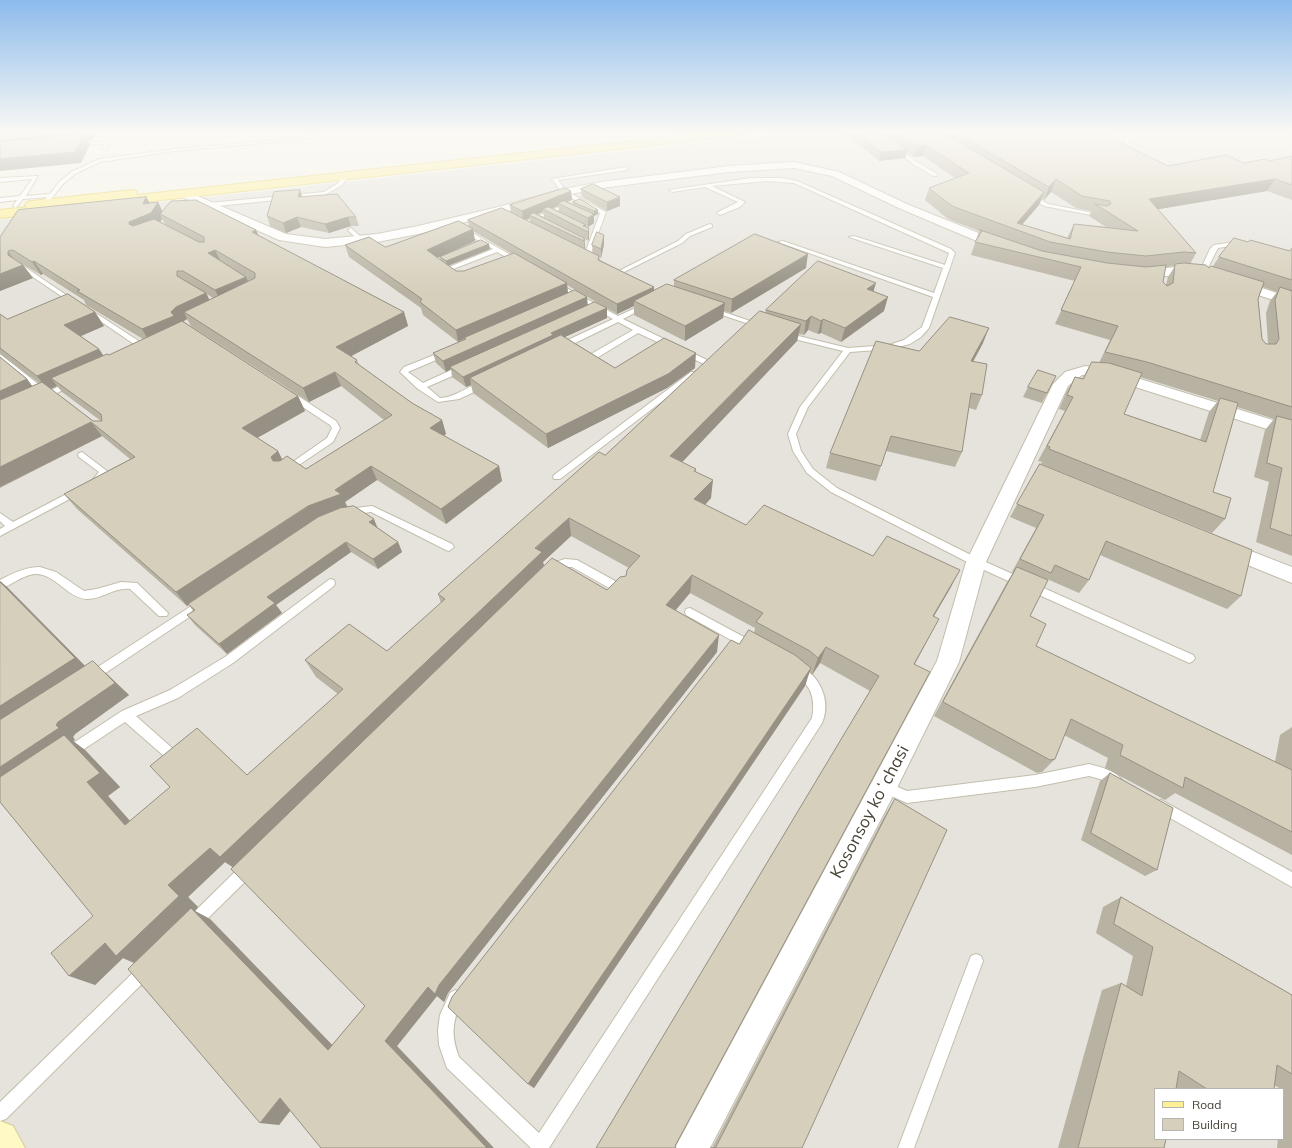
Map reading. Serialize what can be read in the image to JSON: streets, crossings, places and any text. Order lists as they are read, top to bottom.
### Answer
{
  "streets": {
    "street": ["Kosonsoy koʻchasi"]
  },
  "legend": ["Road", "Building"]
}
